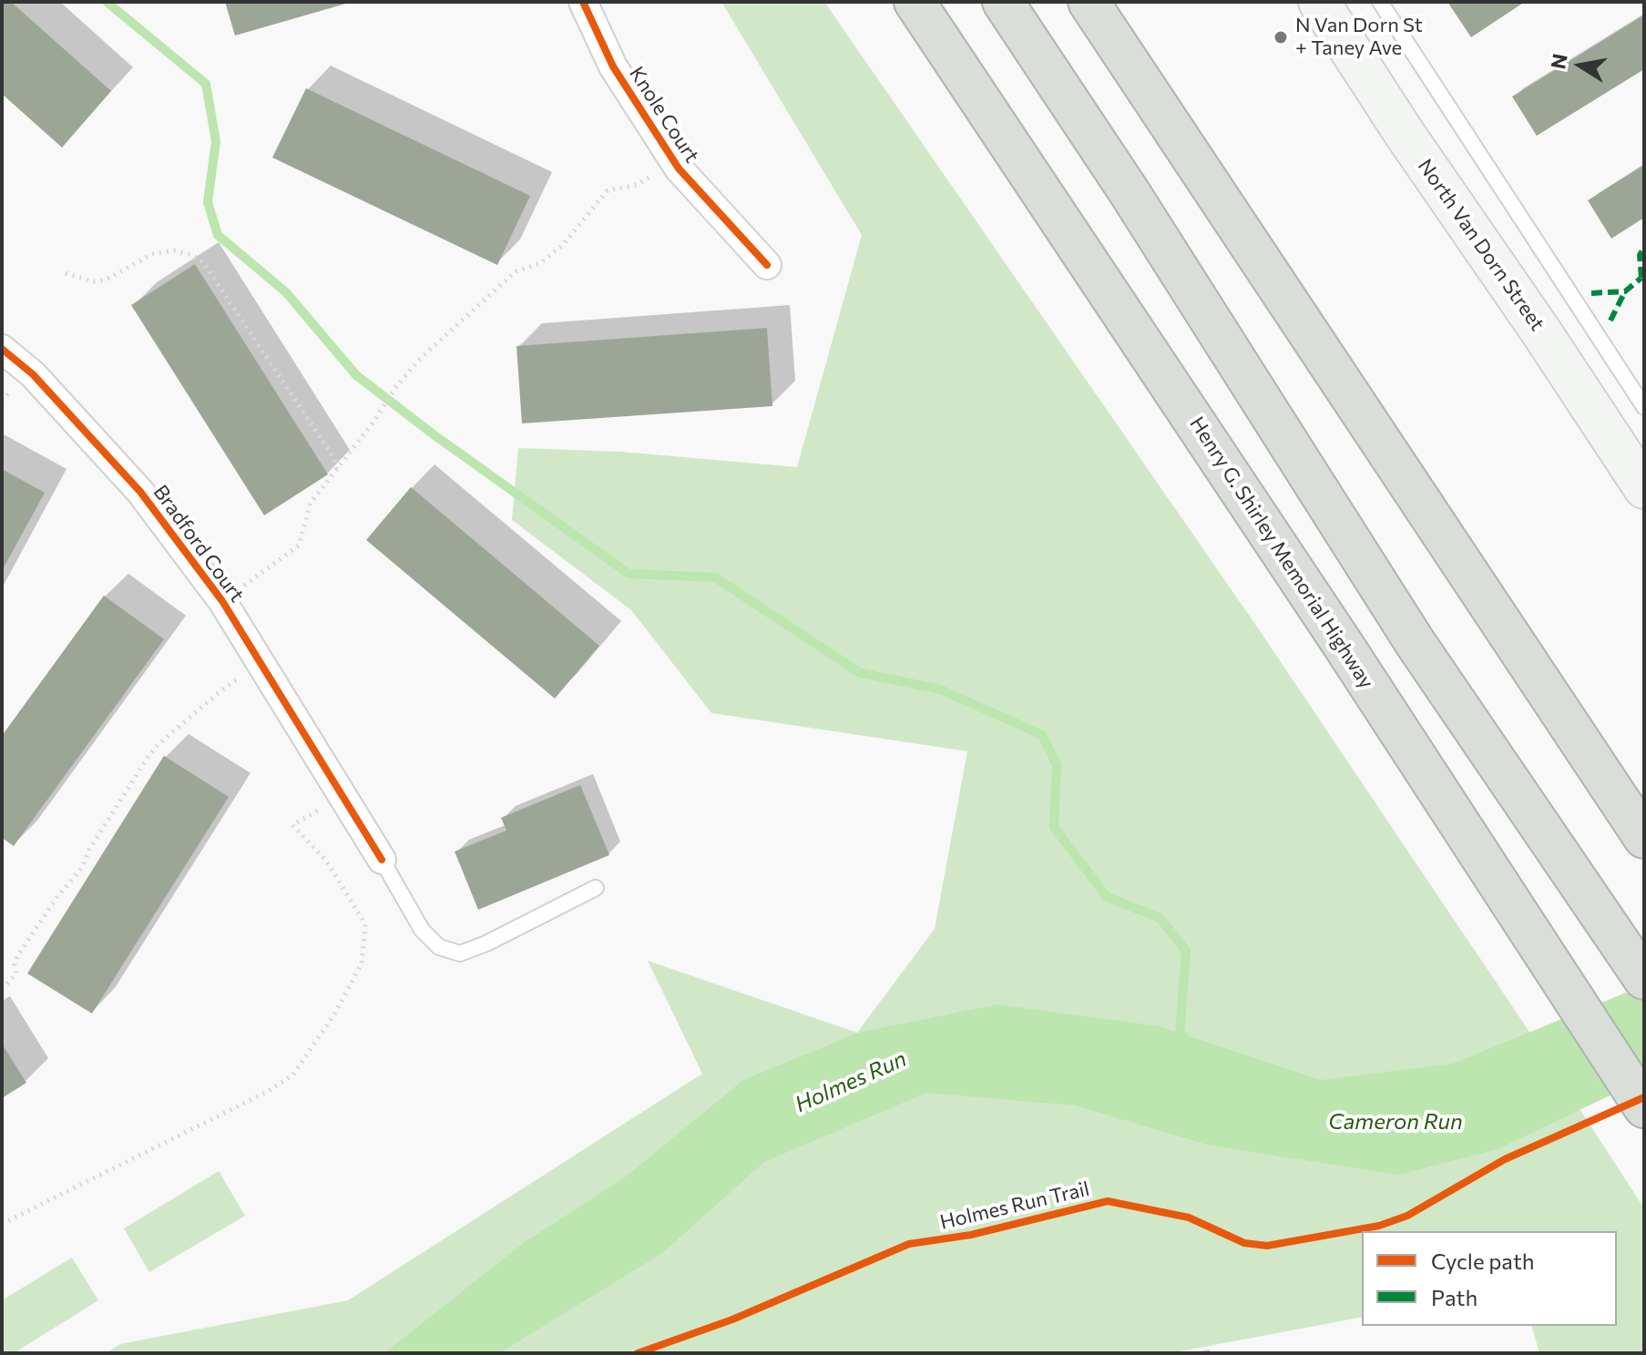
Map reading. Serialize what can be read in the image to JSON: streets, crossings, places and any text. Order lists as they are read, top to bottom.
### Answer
{
  "streets": {
    "highway": ["Henry G. Shirley Memorial Highway"],
    "main road": ["North Van Dorn Street"],
    "street": ["Knole Court", "Bradford Court"],
    "cycle path": ["Holmes Run Trail"]
  },
  "water": ["Holmes Run", "Cameron Run"],
  "places": ["N Van Dorn St + Taney Ave"],
  "legend": ["Cycle path", "Path"],
  "north": "left"
}
